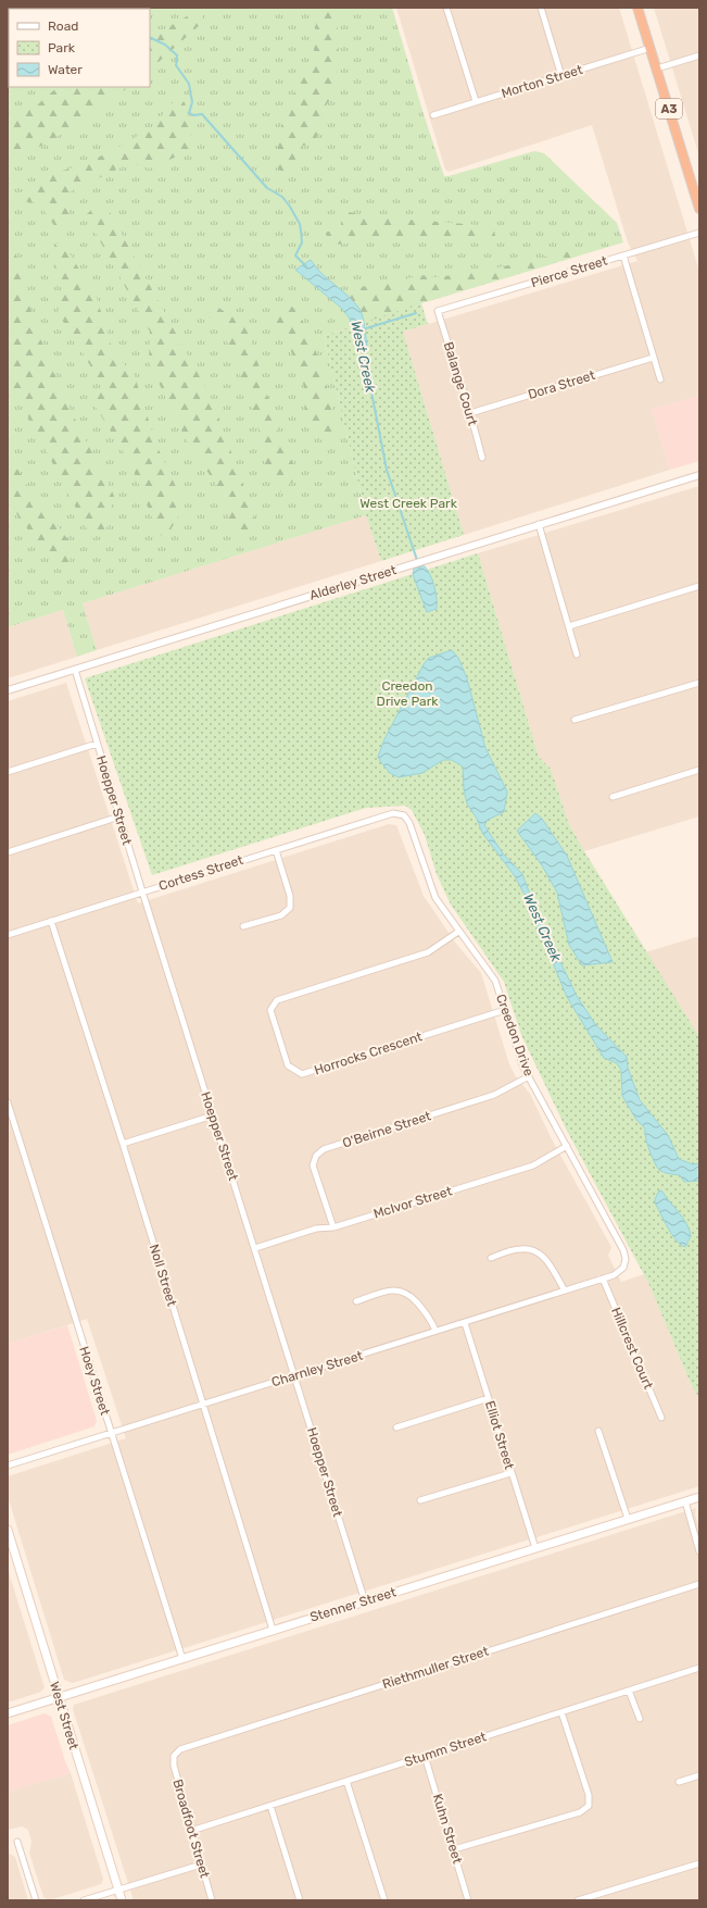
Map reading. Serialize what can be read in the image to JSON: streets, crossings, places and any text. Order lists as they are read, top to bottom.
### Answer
{
  "streets": {
    "highway": ["A3"],
    "main road": ["Stenner Street", "West Street"],
    "street": [
      "Morton Street",
      "Pierce Street",
      "Balange Court",
      "Dora Street",
      "Alderley Street",
      "Hoepper Street",
      "Cortess Street",
      "Creedon Drive",
      "Horrocks Crescent",
      "O'Beirne Street",
      "McIvor Street",
      "Noll Street",
      "Hillcrest Court",
      "Charnley Street",
      "Hoey Street",
      "Elliot Street",
      "Riethmuller Street",
      "Stumm Street",
      "Broadfoot Street",
      "Kuhn Street"
    ]
  },
  "crossings": [
    ["Morton Street", "A3"],
    ["Pierce Street", "Balange Court"],
    ["Balange Court", "Dora Street"],
    ["Alderley Street", "Hoepper Street"],
    ["Hoepper Street", "Cortess Street"],
    ["Hoepper Street", "McIvor Street"],
    ["Hoepper Street", "Charnley Street"],
    ["Hoepper Street", "Stenner Street"],
    ["Cortess Street", "Creedon Drive"],
    ["Cortess Street", "Noll Street"],
    ["Creedon Drive", "Horrocks Crescent"],
    ["Creedon Drive", "O'Beirne Street"],
    ["Creedon Drive", "McIvor Street"],
    ["Creedon Drive", "Charnley Street"],
    ["O'Beirne Street", "McIvor Street"],
    ["Noll Street", "Charnley Street"],
    ["Noll Street", "Stenner Street"],
    ["Hillcrest Court", "Charnley Street"],
    ["Charnley Street", "Hoey Street"],
    ["Charnley Street", "Elliot Street"],
    ["Hoey Street", "Stenner Street"],
    ["Elliot Street", "Stenner Street"],
    ["Stenner Street", "West Street"],
    ["Riethmuller Street", "Broadfoot Street"],
    ["Stumm Street", "Broadfoot Street"],
    ["Stumm Street", "Kuhn Street"]
  ],
  "water": ["West Creek"],
  "parks": ["West Creek Park", "Creedon Drive Park"],
  "legend": ["Road", "Park", "Water"]
}
